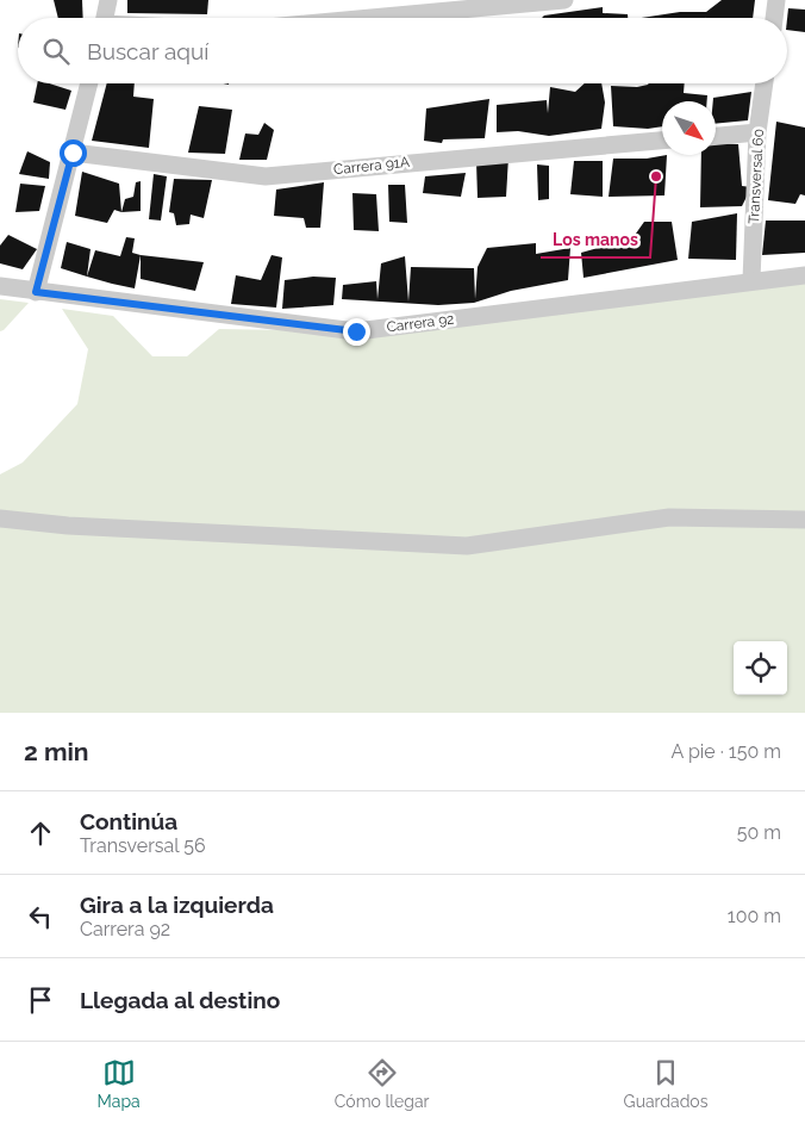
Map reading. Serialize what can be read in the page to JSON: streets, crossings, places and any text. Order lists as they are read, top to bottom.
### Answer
{
  "streets": {
    "street": ["Carrera 91A", "Transversal 60", "Carrera 92"]
  },
  "crossings": [
    ["Transversal 60", "Carrera 92"]
  ],
  "places": ["Los manos"],
  "north": "bottom right",
  "page": {
    "search": "Buscar aquí",
    "heading": ["2 min", "A pie · 150 m"],
    "list": [
      ["Continúa", "Transversal 56", "50 m"],
      ["Gira a la izquierda", "Carrera 92", "100 m"],
      "Llegada al destino"
    ],
    "nav": ["Mapa", "Cómo llegar", "Guardados"]
  }
}
